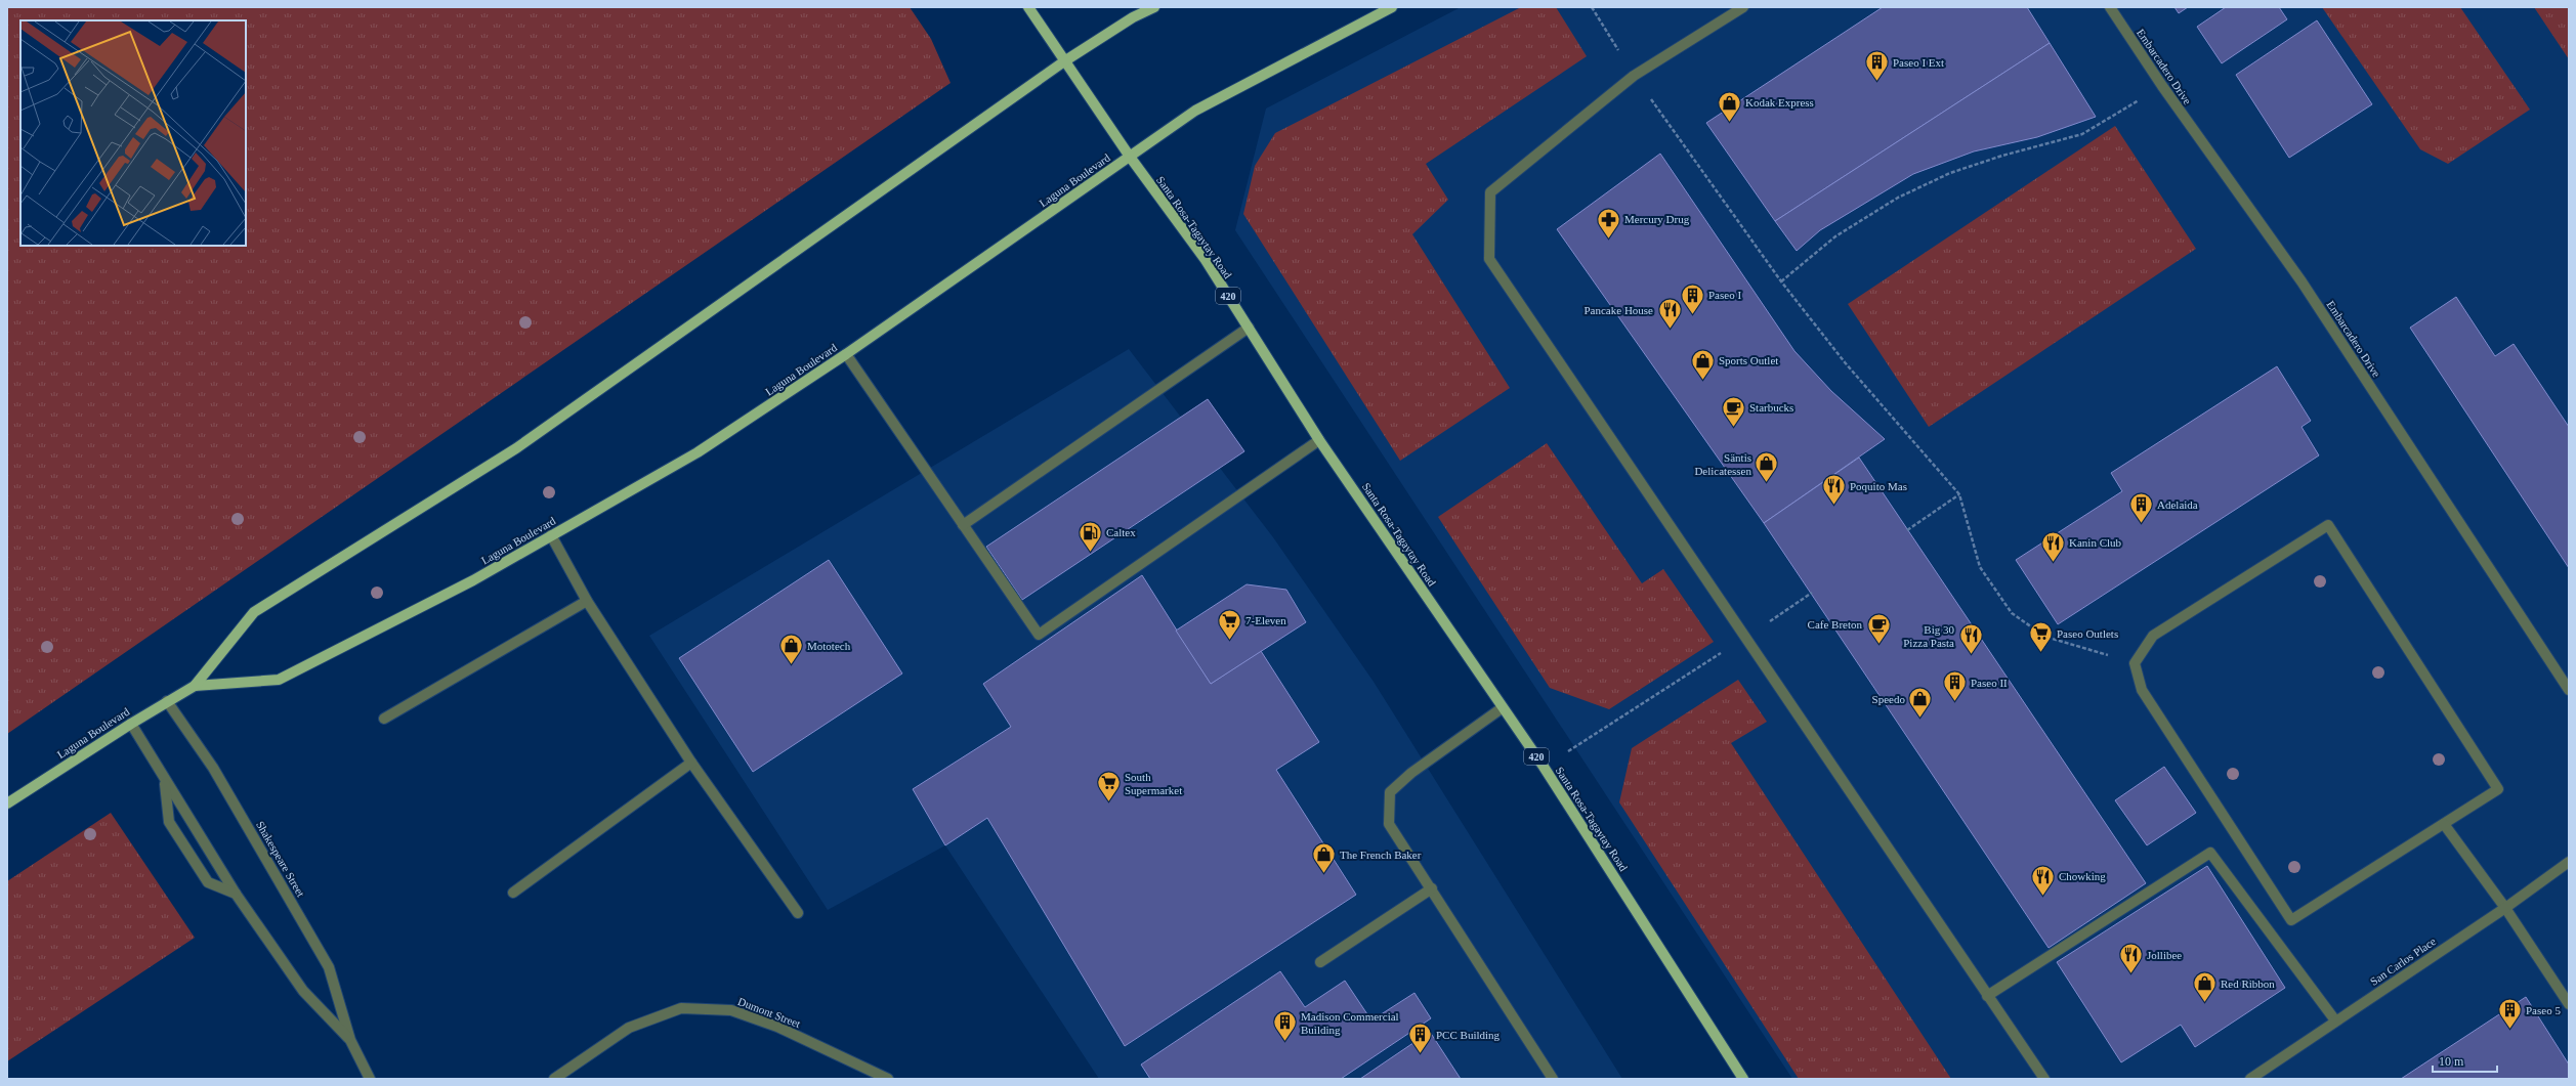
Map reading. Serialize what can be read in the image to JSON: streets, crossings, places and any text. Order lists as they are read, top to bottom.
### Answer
{
  "streets": {
    "main road": ["Laguna Boulevard", "Santa Rosa-Tagaytay Road", "420"],
    "street": [
      "Embarcadero Drive",
      "Shakespeare Street",
      "San Carlos Place",
      "Dumont Street"
    ]
  },
  "crossings": [
    ["Laguna Boulevard", "Santa Rosa-Tagaytay Road"],
    ["Laguna Boulevard", "Shakespeare Street"]
  ],
  "places": {
    "building": [
      "Paseo I Ext",
      "Paseo I",
      "Adelaida",
      "Paseo II",
      "Paseo 5",
      "Madison Commercial Building",
      "PCC Building"
    ],
    "shop": [
      "Kodak Express",
      "Sports Outlet",
      "Säntis Delicatessen",
      "Mototech",
      "Speedo",
      "The French Baker",
      "Red Ribbon"
    ],
    "pharmacy": ["Mercury Drug"],
    "restaurant": [
      "Pancake House",
      "Poquito Mas",
      "Kanin Club",
      "Big 30 Pizza Pasta",
      "Chowking",
      "Jollibee"
    ],
    "cafe": ["Starbucks", "Cafe Breton"],
    "fuel station": ["Caltex"],
    "supermarket": ["7-Eleven", "Paseo Outlets", "South Supermarket"]
  },
  "scale_bar": "10 m"
}
